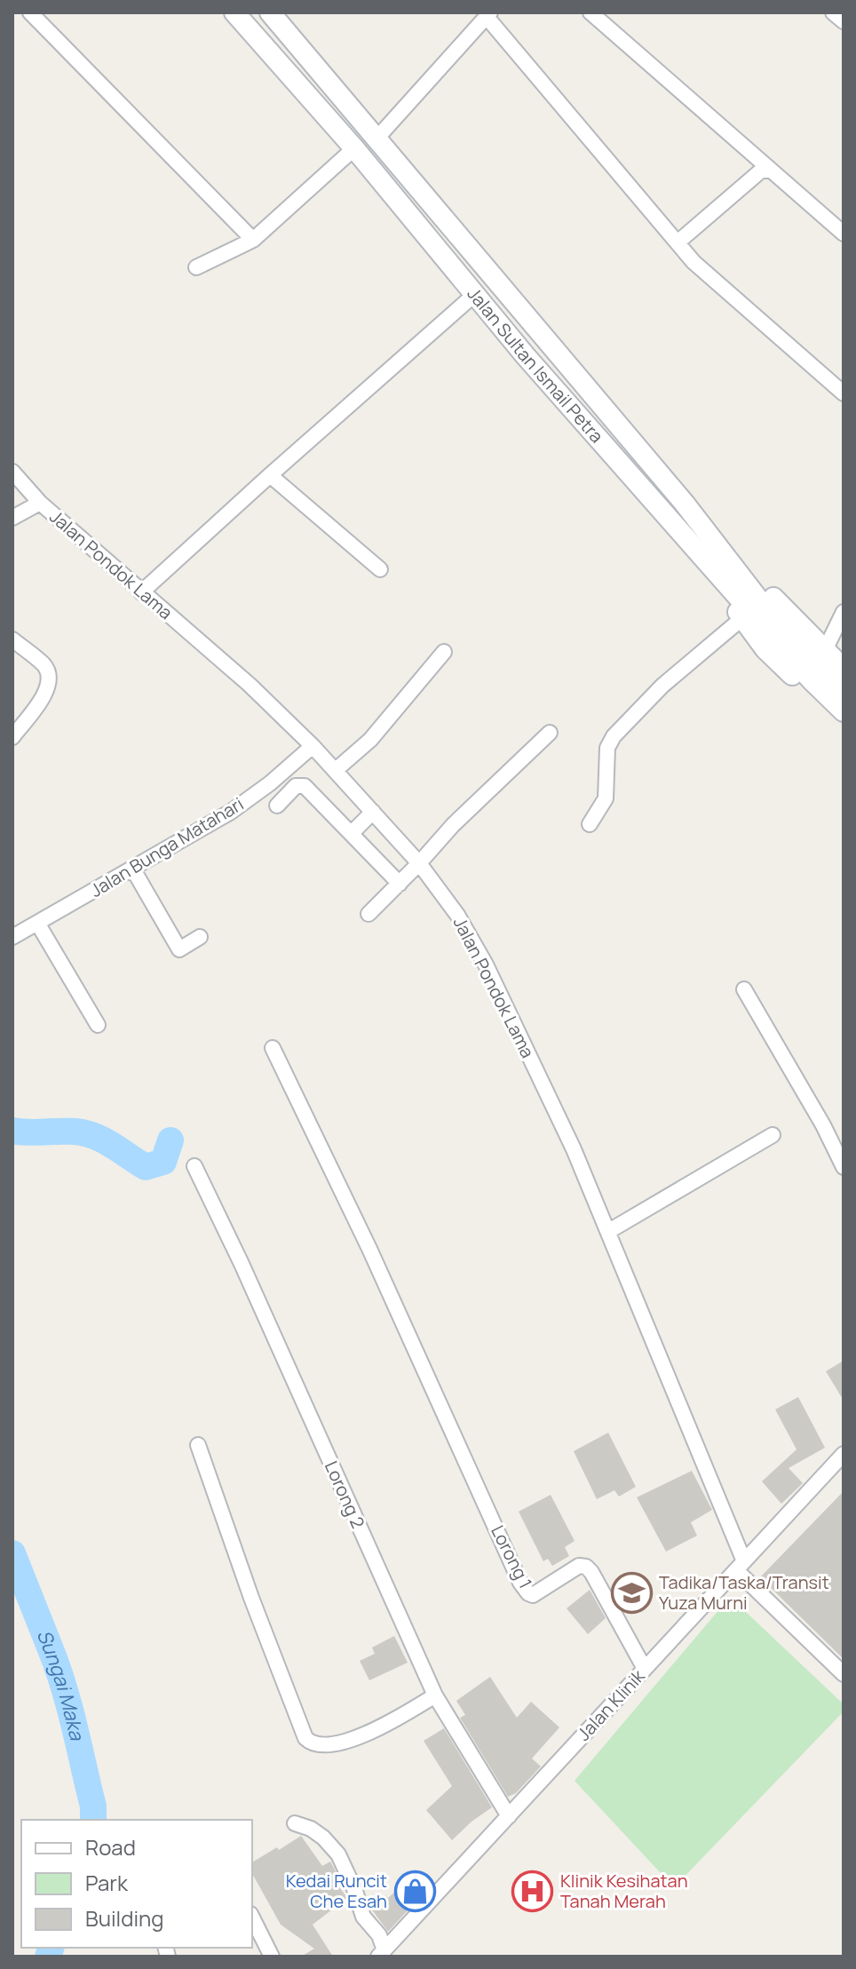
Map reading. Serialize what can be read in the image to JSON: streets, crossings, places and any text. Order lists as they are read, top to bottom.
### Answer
{
  "streets": {
    "main road": ["Jalan Sultan Ismail Petra"],
    "street": [
      "Jalan Pondok Lama",
      "Jalan Bunga Matahari",
      "Lorong 2",
      "Lorong 1",
      "Jalan Klinik"
    ]
  },
  "crossings": [
    ["Jalan Pondok Lama", "Jalan Bunga Matahari"],
    ["Jalan Pondok Lama", "Jalan Klinik"],
    ["Lorong 2", "Jalan Klinik"],
    ["Lorong 1", "Jalan Klinik"]
  ],
  "water": ["Sungai Maka"],
  "places": {
    "school or university": ["Tadika/Taska/Transit Yuza Murni"],
    "hospital": ["Klinik Kesihatan Tanah Merah"],
    "shop": ["Kedai Runcit Che Esah"]
  },
  "legend": ["Road", "Park", "Building"]
}
